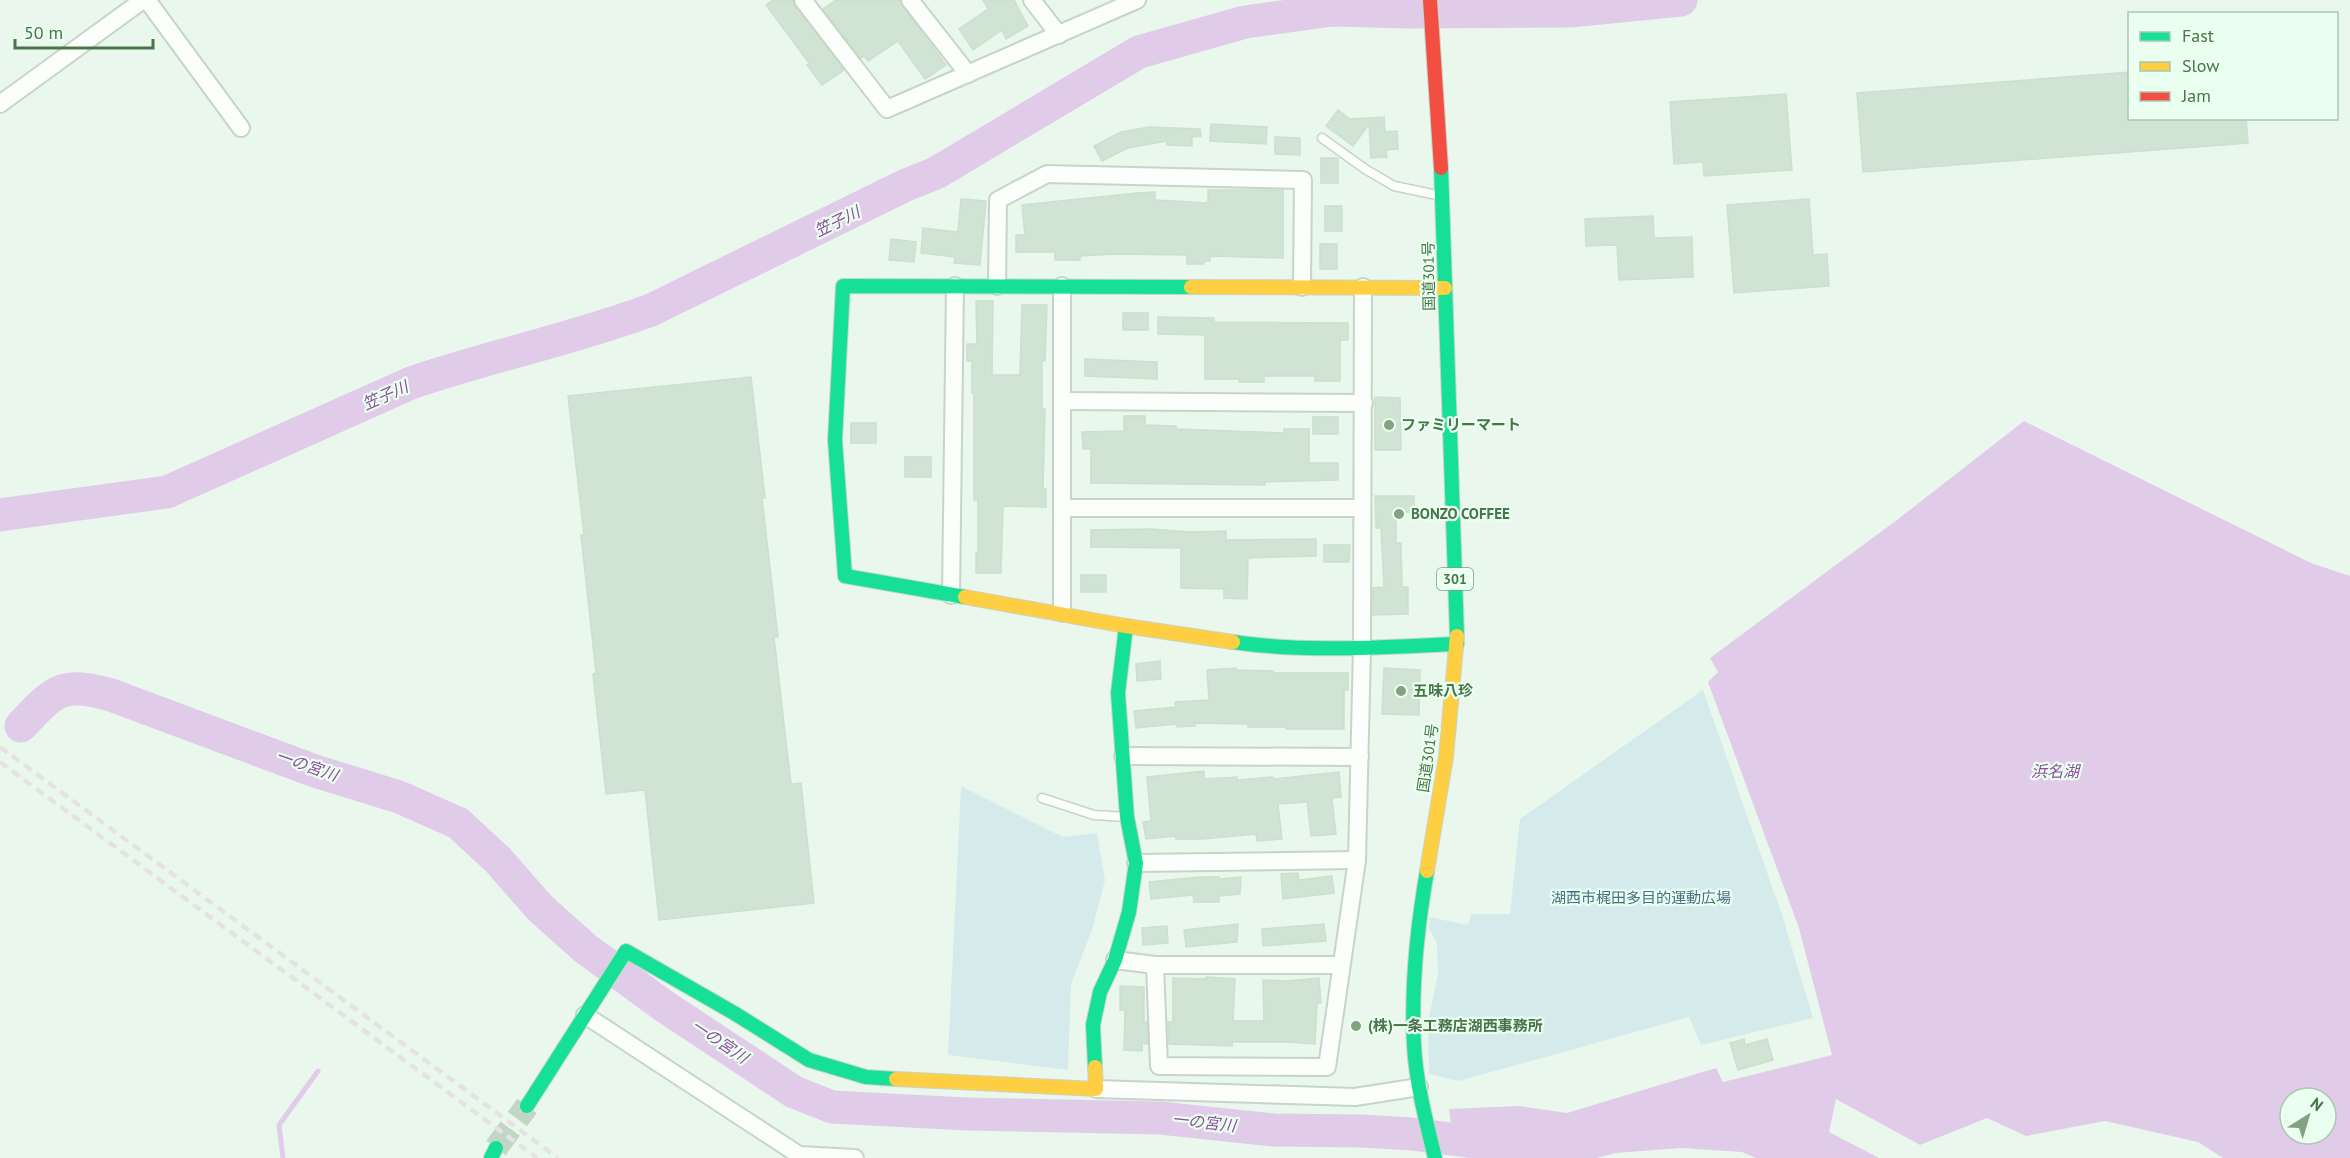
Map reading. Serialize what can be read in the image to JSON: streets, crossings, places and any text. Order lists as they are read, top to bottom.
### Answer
{
  "streets": {
    "main road": ["国道301号", "301"]
  },
  "water": ["笠子川", "一の宮川", "浜名湖"],
  "parks": ["湖西市梶田多目的運動広場"],
  "places": [
    "ファミリーマート",
    "BONZO COFFEE",
    "五味八珍",
    "(株)一条工務店湖西事務所"
  ],
  "legend": ["Fast", "Slow", "Jam"],
  "scale_bar": "50 m",
  "north": "top right"
}
